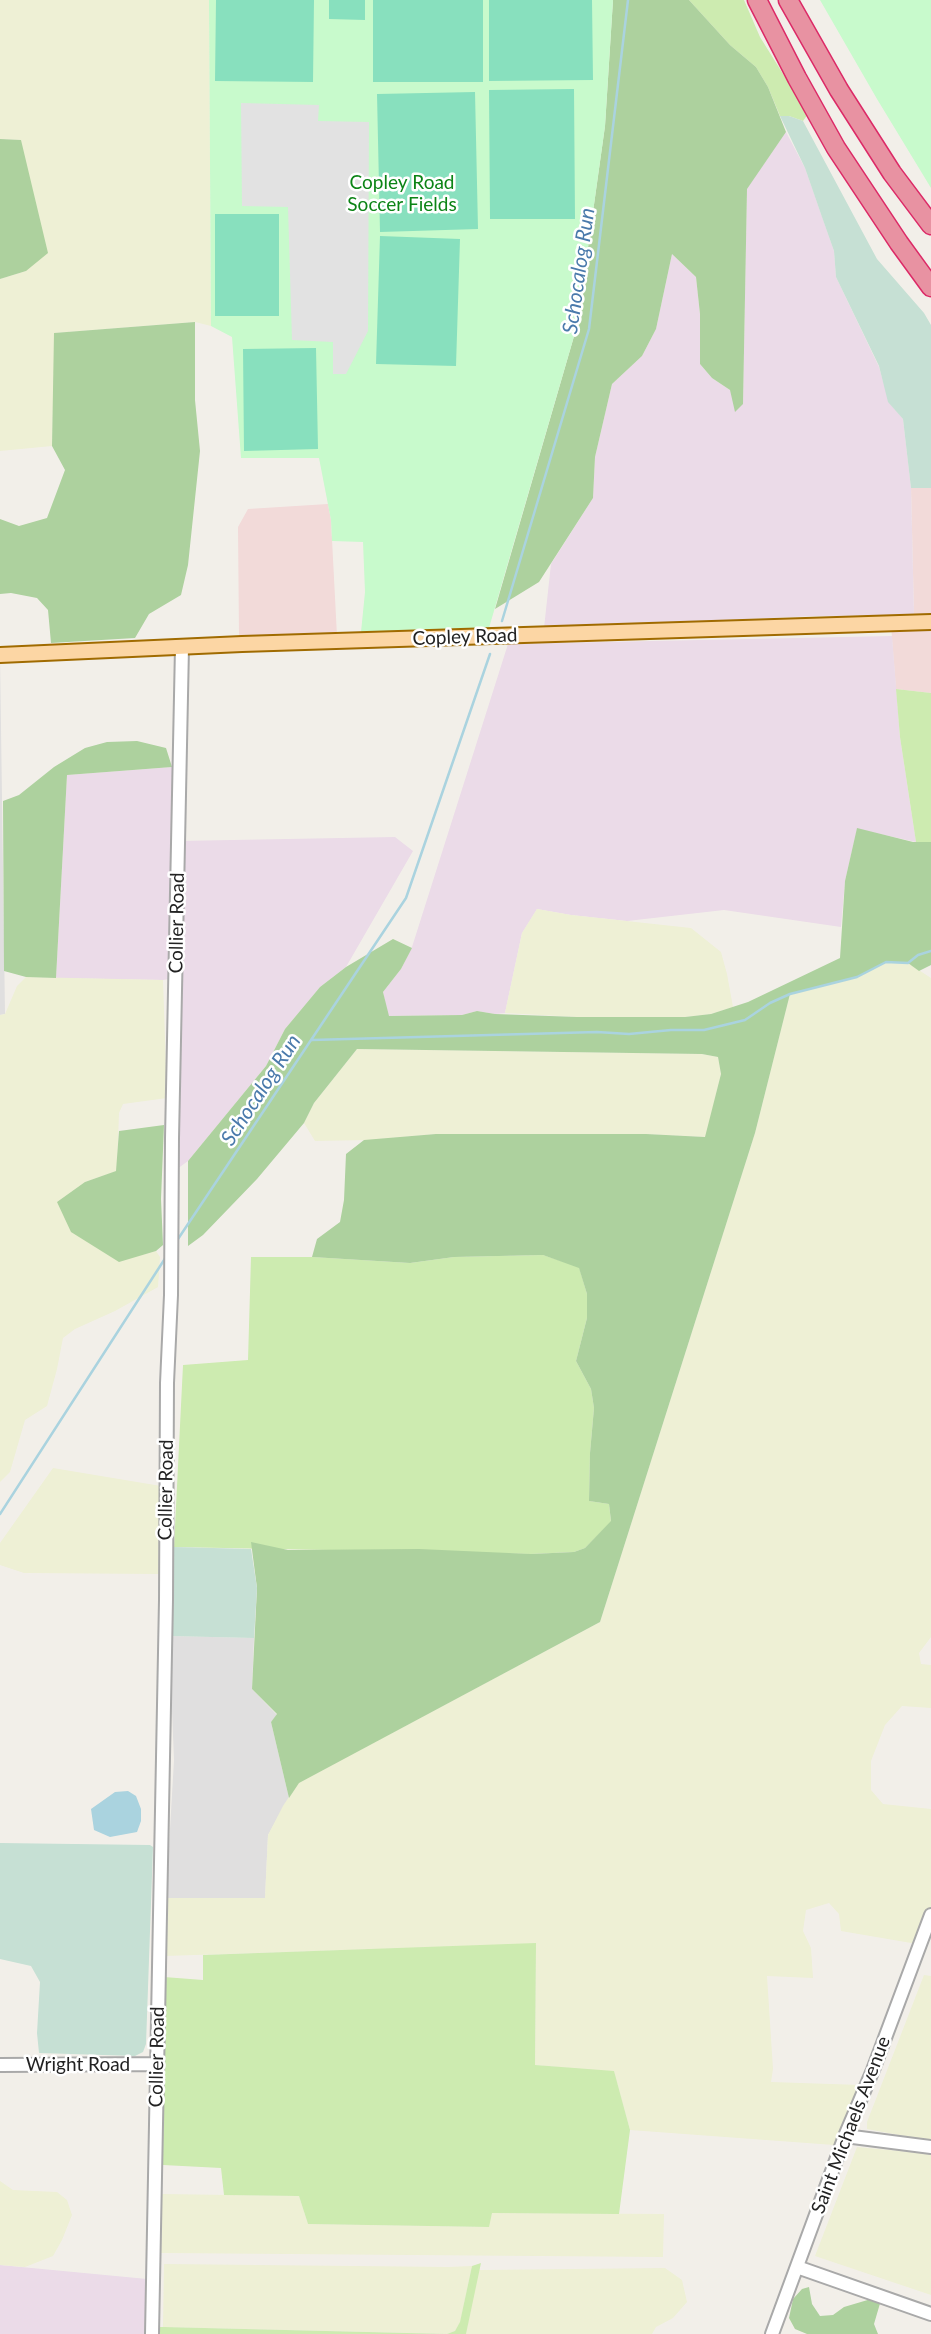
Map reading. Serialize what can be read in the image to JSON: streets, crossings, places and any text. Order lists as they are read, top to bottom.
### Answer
{
  "streets": {
    "main road": ["Copley Road"],
    "street": ["Collier Road", "Wright Road", "Saint Michaels Avenue"]
  },
  "crossings": [
    ["Copley Road", "Collier Road"],
    ["Collier Road", "Wright Road"]
  ],
  "water": ["Schocalog Run"],
  "parks": ["Copley Road Soccer Fields"]
}
